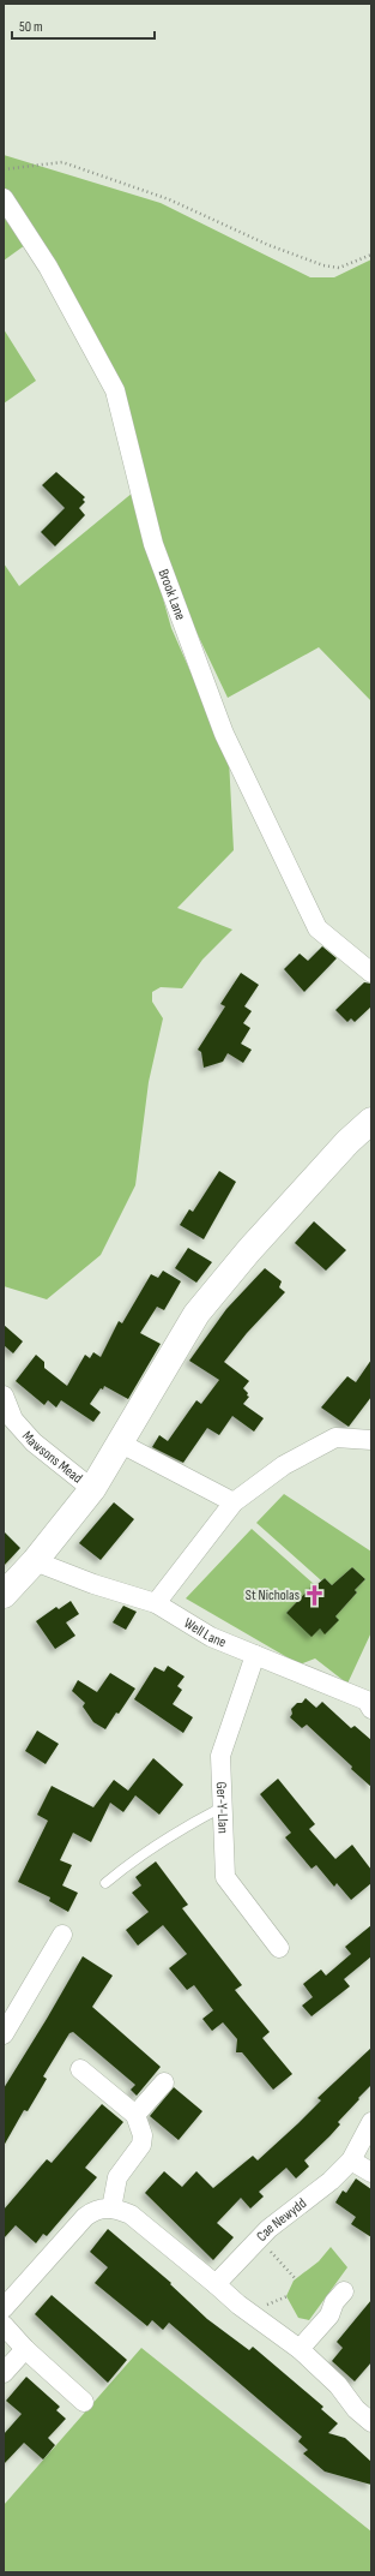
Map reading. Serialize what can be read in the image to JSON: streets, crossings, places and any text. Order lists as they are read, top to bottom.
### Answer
{
  "streets": {
    "street": [
      "Brook Lane",
      "Mawsons Mead",
      "Well Lane",
      "Ger-Y-Llan",
      "Cae Newydd"
    ]
  },
  "crossings": [
    ["Well Lane", "Ger-Y-Llan"]
  ],
  "places": {
    "church": ["St Nicholas"]
  },
  "scale_bar": "50 m"
}
